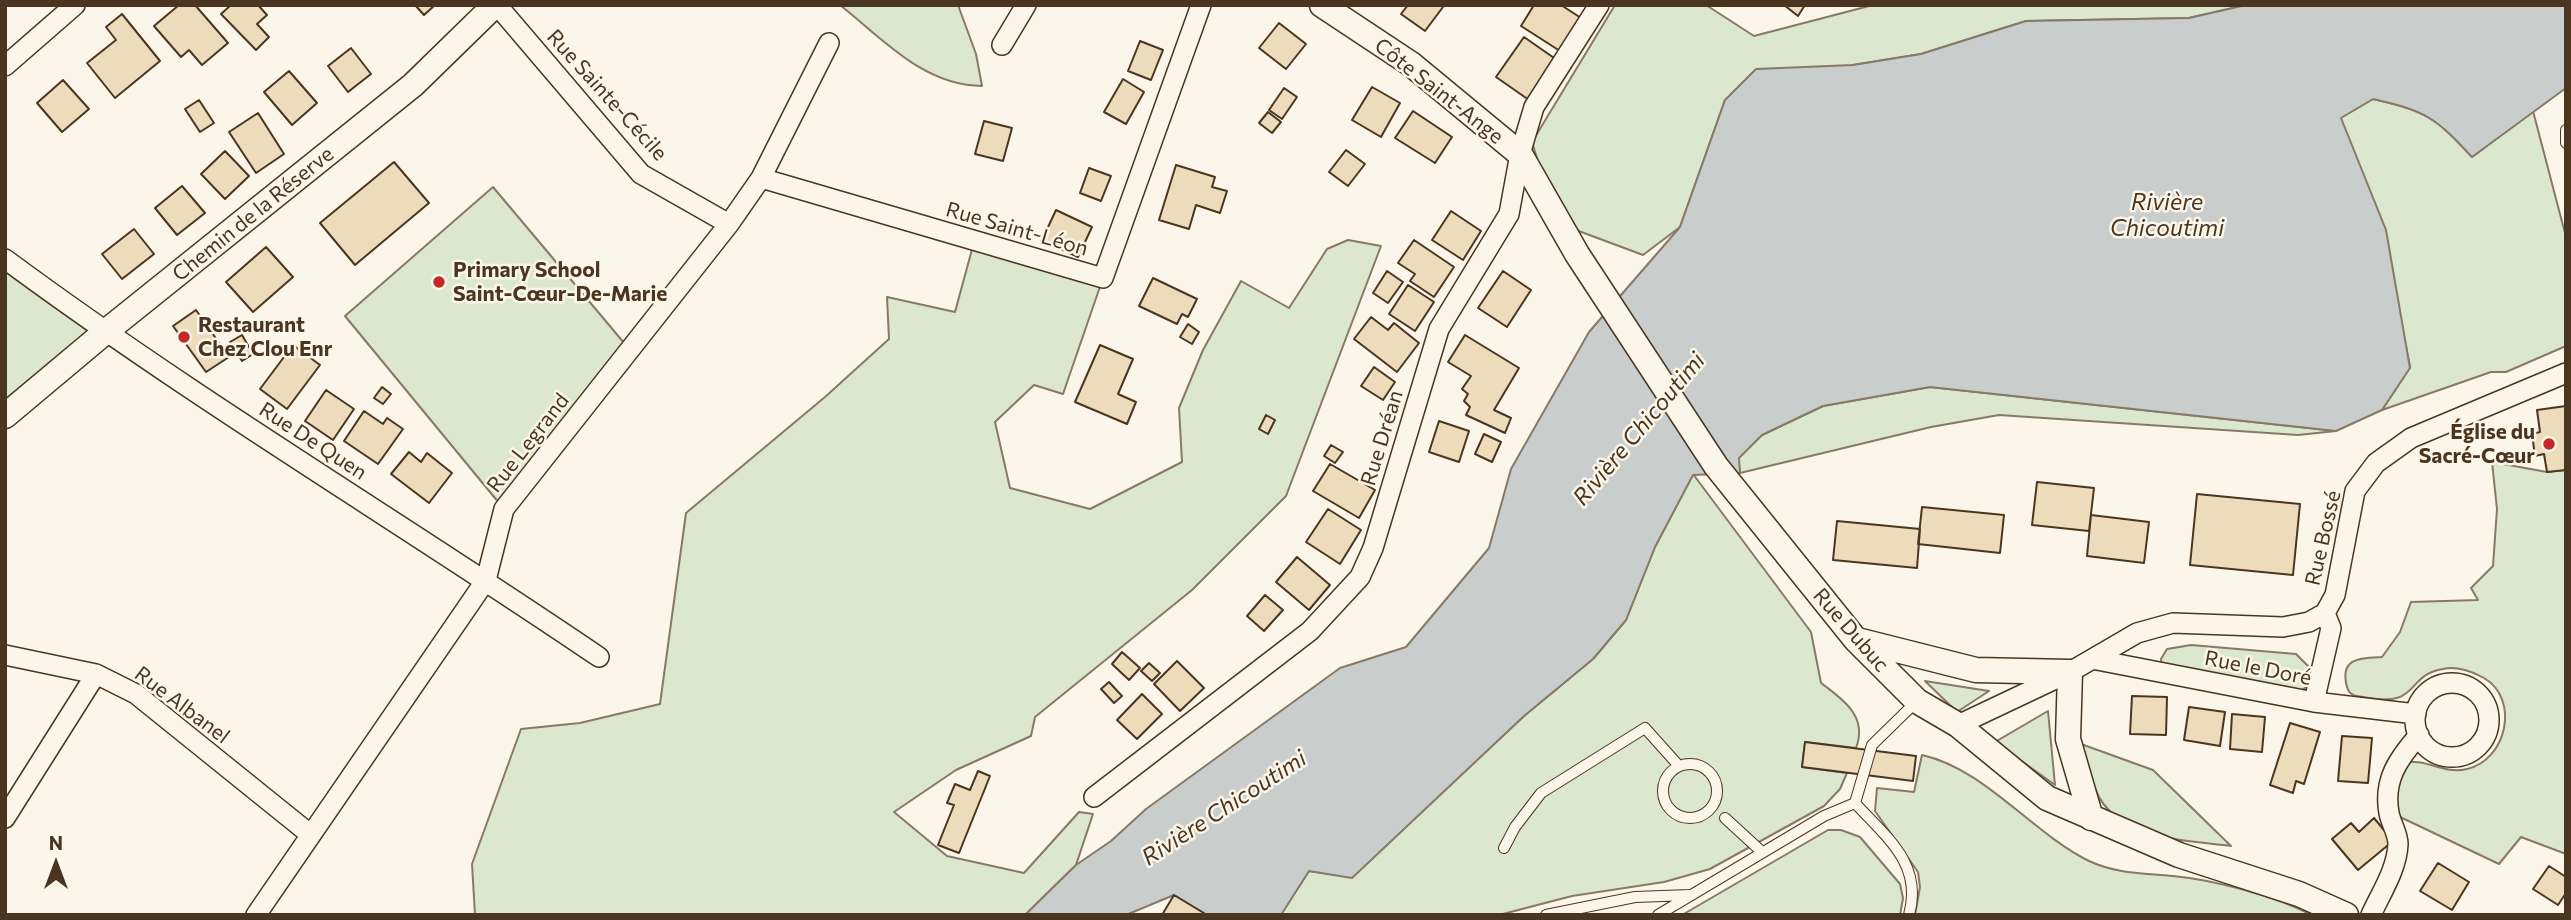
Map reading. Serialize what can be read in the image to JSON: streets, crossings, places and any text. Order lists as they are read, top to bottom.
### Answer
{
  "streets": {
    "street": [
      "Côte Saint-Ange",
      "Rue Sainte-Cécile",
      "Chemin de la Réserve",
      "Rue Saint-Léon",
      "Rue Dréan",
      "Rue De Quen",
      "Rue Legrand",
      "Rue Bossé",
      "Rue Dubuc",
      "Rue le Doré",
      "Rue Albanel"
    ]
  },
  "crossings": [
    ["Côte Saint-Ange", "Rue Dréan"],
    ["Côte Saint-Ange", "Rue Dubuc"],
    ["Rue Sainte-Cécile", "Chemin de la Réserve"],
    ["Rue Sainte-Cécile", "Rue Legrand"],
    ["Chemin de la Réserve", "Rue De Quen"],
    ["Rue Saint-Léon", "Rue Legrand"],
    ["Rue Dréan", "Rue Dubuc"],
    ["Rue De Quen", "Rue Legrand"],
    ["Rue Legrand", "Rue Albanel"],
    ["Rue Bossé", "Rue Dubuc"],
    ["Rue Bossé", "Rue le Doré"]
  ],
  "water": ["Rivière Chicoutimi"],
  "places": ["Primary School Saint-Cœur-De-Marie", "Restaurant Chez Clou Enr", "Église du Sacré-Cœur"],
  "north": "top"
}
